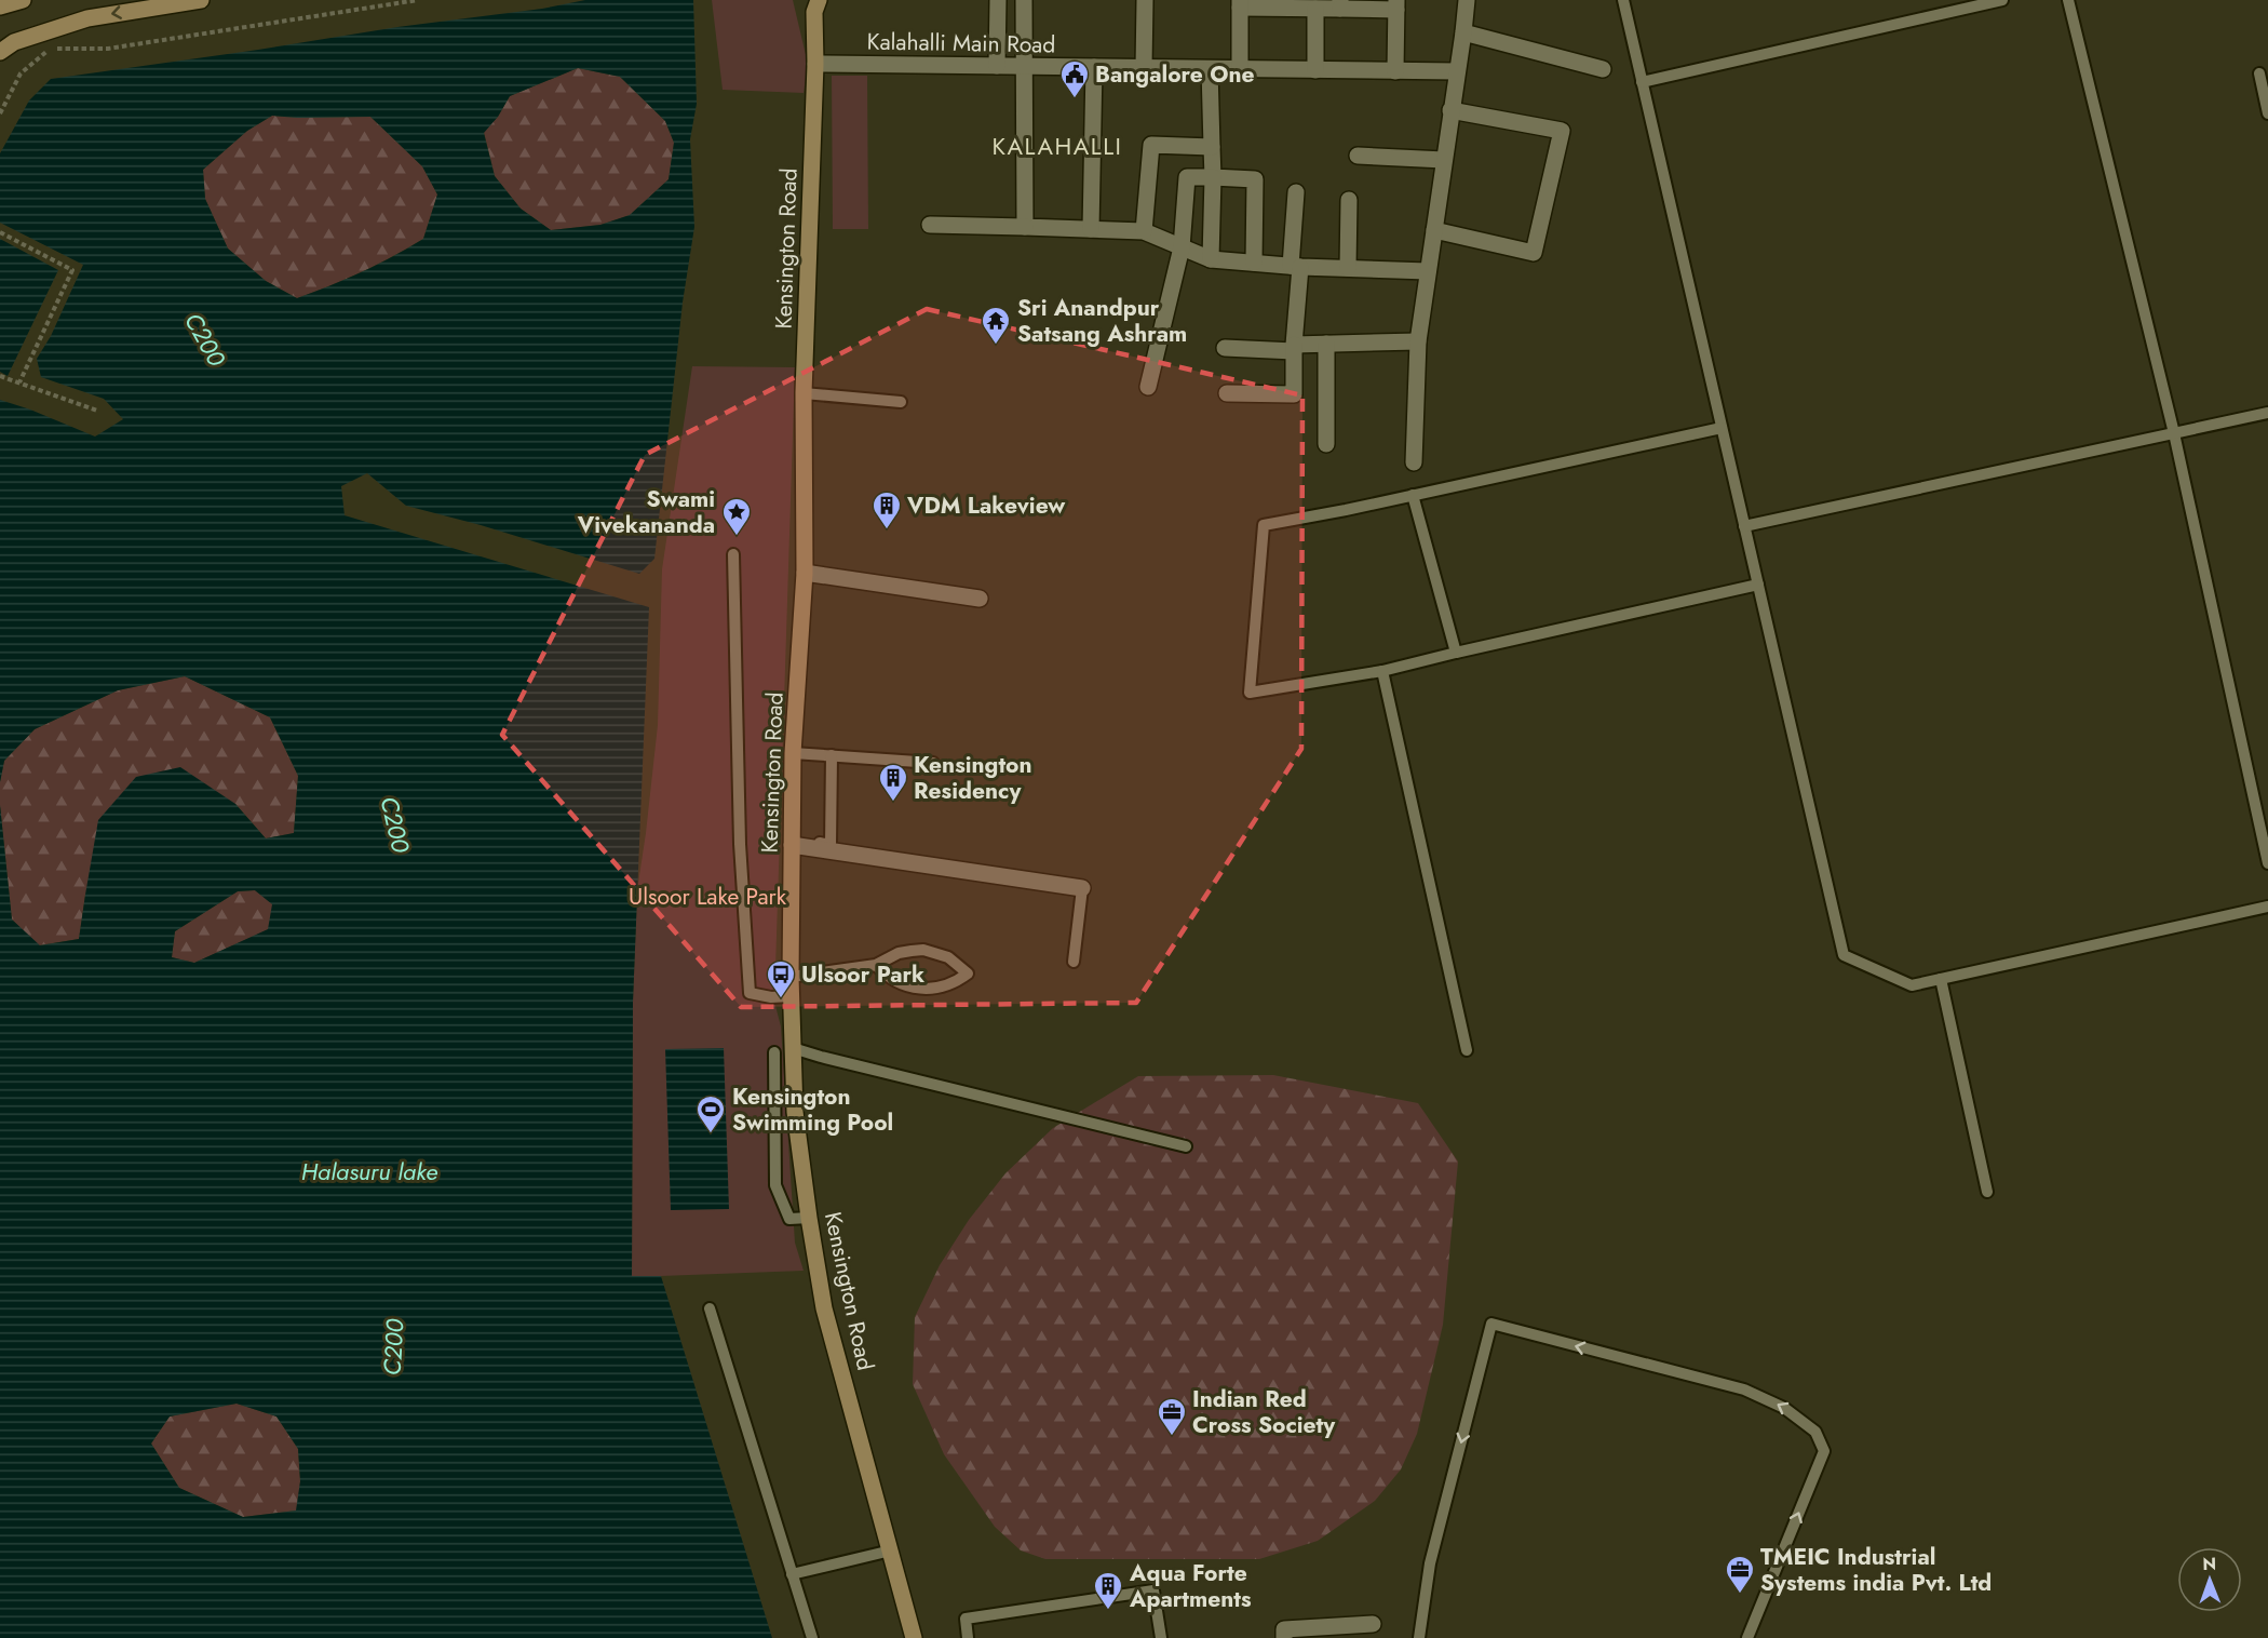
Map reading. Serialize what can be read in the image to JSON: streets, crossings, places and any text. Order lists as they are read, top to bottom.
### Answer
{
  "streets": {
    "main road": ["Kensington Road"],
    "street": ["Kalahalli Main Road"]
  },
  "crossings": [
    ["Kalahalli Main Road", "Kensington Road"]
  ],
  "districts": ["KALAHALLI"],
  "water": ["C200", "Halasuru lake"],
  "parks": ["Ulsoor Lake Park"],
  "places": {
    "public building": ["Bangalore One"],
    "temple": ["Sri Anandpur Satsang Ashram"],
    "building": ["VDM Lakeview", "Kensington Residency", "Aqua Forte Apartments"],
    "place": ["Swami Vivekananda"],
    "bus stop": ["Ulsoor Park"],
    "sports": ["Kensington Swimming Pool"],
    "office": ["Indian Red Cross Society", "TMEIC Industrial Systems india Pvt. Ltd"]
  },
  "north": "top"
}
